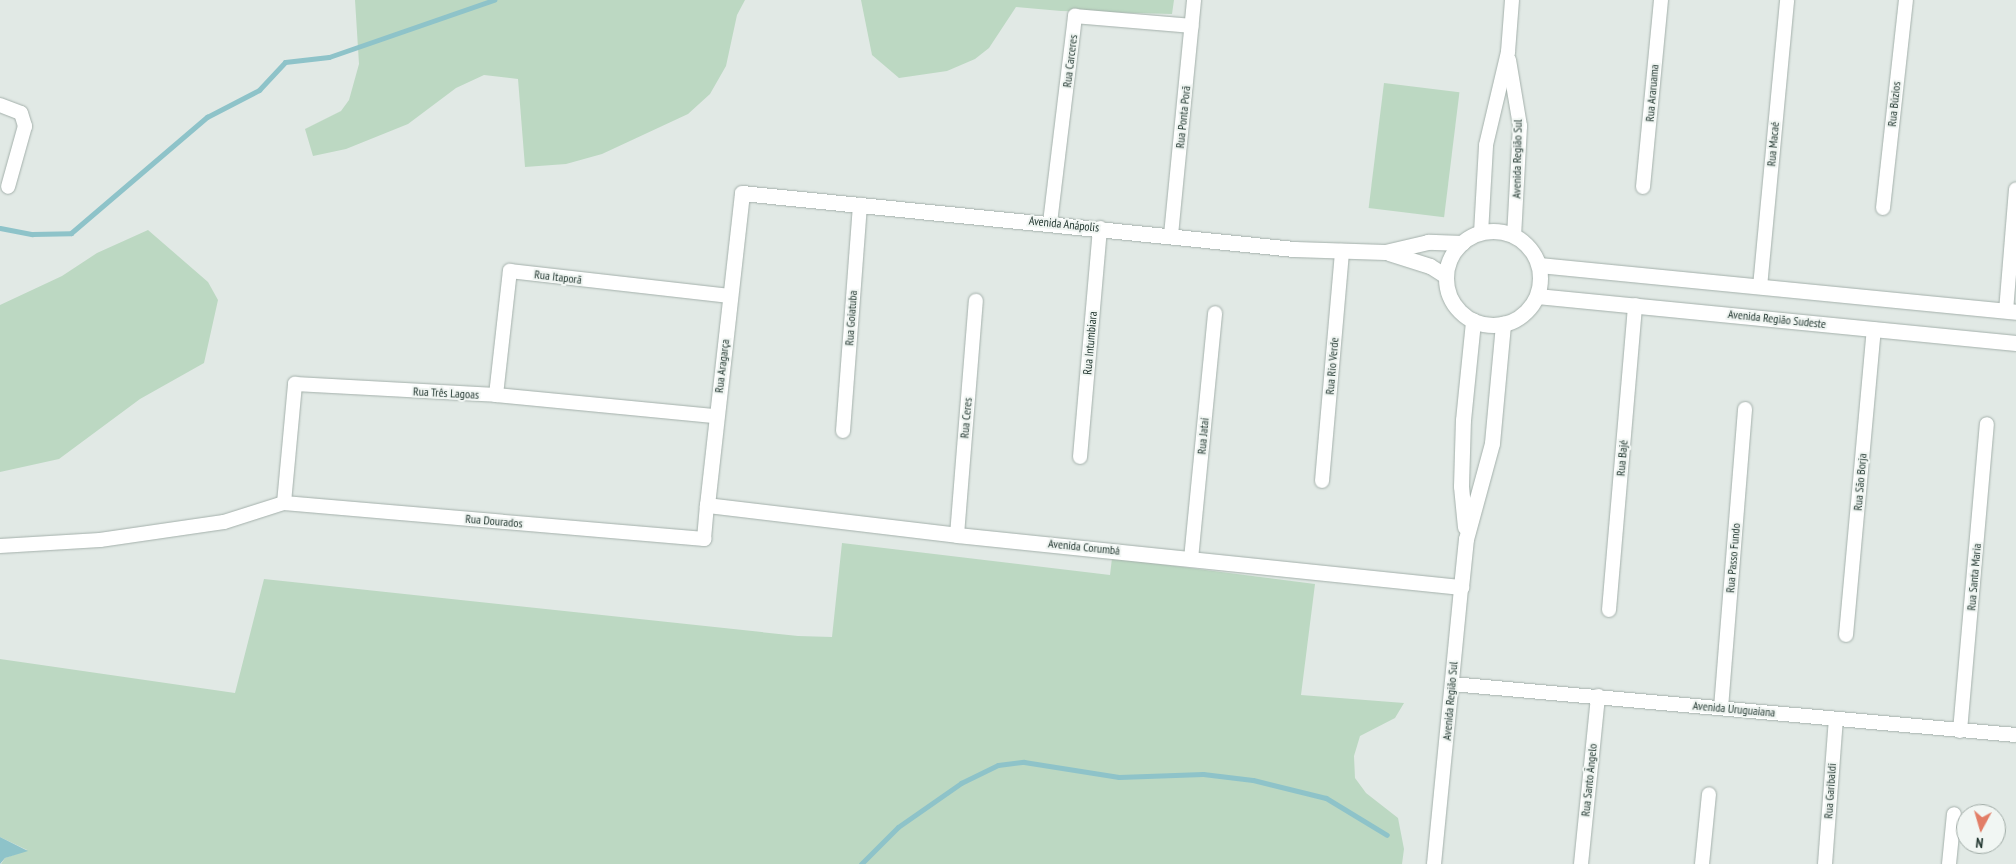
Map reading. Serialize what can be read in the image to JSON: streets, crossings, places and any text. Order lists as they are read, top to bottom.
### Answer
{
  "streets": {
    "street": [
      "Rua Carceres",
      "Rua Araruama",
      "Rua Búzios",
      "Rua Ponta Porã",
      "Rua Macaé",
      "Avenida Região Sul",
      "Avenida Anápolis",
      "Rua Itaporã",
      "Rua Goiatuba",
      "Avenida Região Sudeste",
      "Rua Intumbiara",
      "Rua Aragarça",
      "Rua Rio Verde",
      "Rua Três Lagoas",
      "Rua Ceres",
      "Rua Jataí",
      "Rua Bajé",
      "Rua São Borja",
      "Rua Dourados",
      "Avenida Corumbá",
      "Rua Passo Fundo",
      "Rua Santa Maria",
      "Avenida Uruguaiana",
      "Rua Santo Ângelo",
      "Rua Garibaldi"
    ]
  },
  "crossings": [
    ["Rua Carceres", "Rua Ponta Porã"],
    ["Rua Carceres", "Avenida Anápolis"],
    ["Rua Ponta Porã", "Avenida Anápolis"],
    ["Avenida Região Sul", "Avenida Anápolis"],
    ["Avenida Região Sul", "Avenida Região Sudeste"],
    ["Avenida Região Sul", "Avenida Corumbá"],
    ["Avenida Região Sul", "Avenida Uruguaiana"],
    ["Avenida Anápolis", "Rua Goiatuba"],
    ["Avenida Anápolis", "Avenida Região Sudeste"],
    ["Avenida Anápolis", "Rua Intumbiara"],
    ["Avenida Anápolis", "Rua Aragarça"],
    ["Avenida Anápolis", "Rua Rio Verde"],
    ["Rua Itaporã", "Rua Aragarça"],
    ["Rua Itaporã", "Rua Três Lagoas"],
    ["Avenida Região Sudeste", "Rua Bajé"],
    ["Avenida Região Sudeste", "Rua São Borja"],
    ["Rua Aragarça", "Rua Três Lagoas"],
    ["Rua Aragarça", "Rua Dourados"],
    ["Rua Aragarça", "Avenida Corumbá"],
    ["Rua Três Lagoas", "Rua Dourados"],
    ["Rua Ceres", "Avenida Corumbá"],
    ["Rua Jataí", "Avenida Corumbá"],
    ["Rua Passo Fundo", "Avenida Uruguaiana"],
    ["Rua Santa Maria", "Avenida Uruguaiana"],
    ["Avenida Uruguaiana", "Rua Santo Ângelo"],
    ["Avenida Uruguaiana", "Rua Garibaldi"]
  ],
  "north": "bottom"
}
